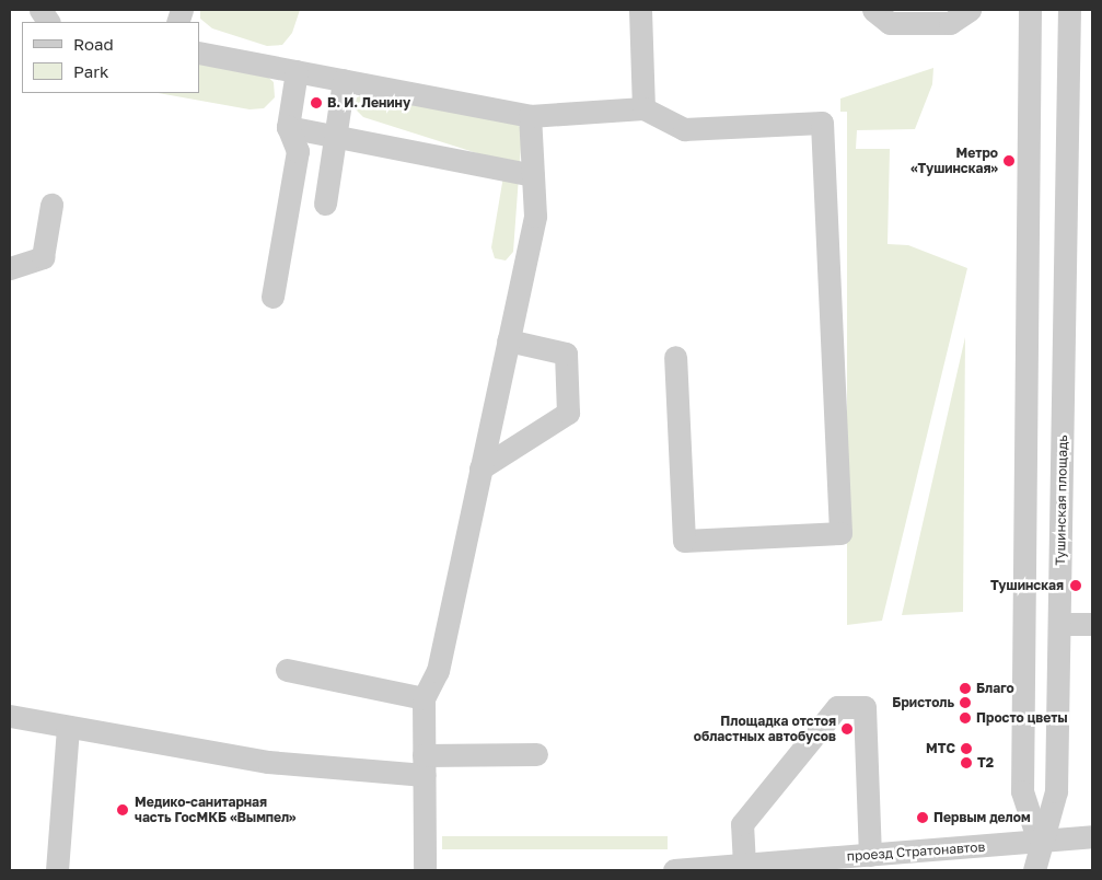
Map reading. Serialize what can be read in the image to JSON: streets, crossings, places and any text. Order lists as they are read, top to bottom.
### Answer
{
  "streets": {
    "street": ["Тушинская площадь", "проезд Стратонавтов"]
  },
  "crossings": [
    ["Тушинская площадь", "проезд Стратонавтов"]
  ],
  "places": [
    "В. И. Ленину",
    "Метро «Тушинская»",
    "Тушинская",
    "Благо",
    "Бристоль",
    "Просто цветы",
    "Площадка отстоя областных автобусов",
    "МТС",
    "T2",
    "Медико-санитарная часть ГосМКБ «Вымпел»",
    "Первым делом"
  ],
  "legend": ["Road", "Park"]
}
